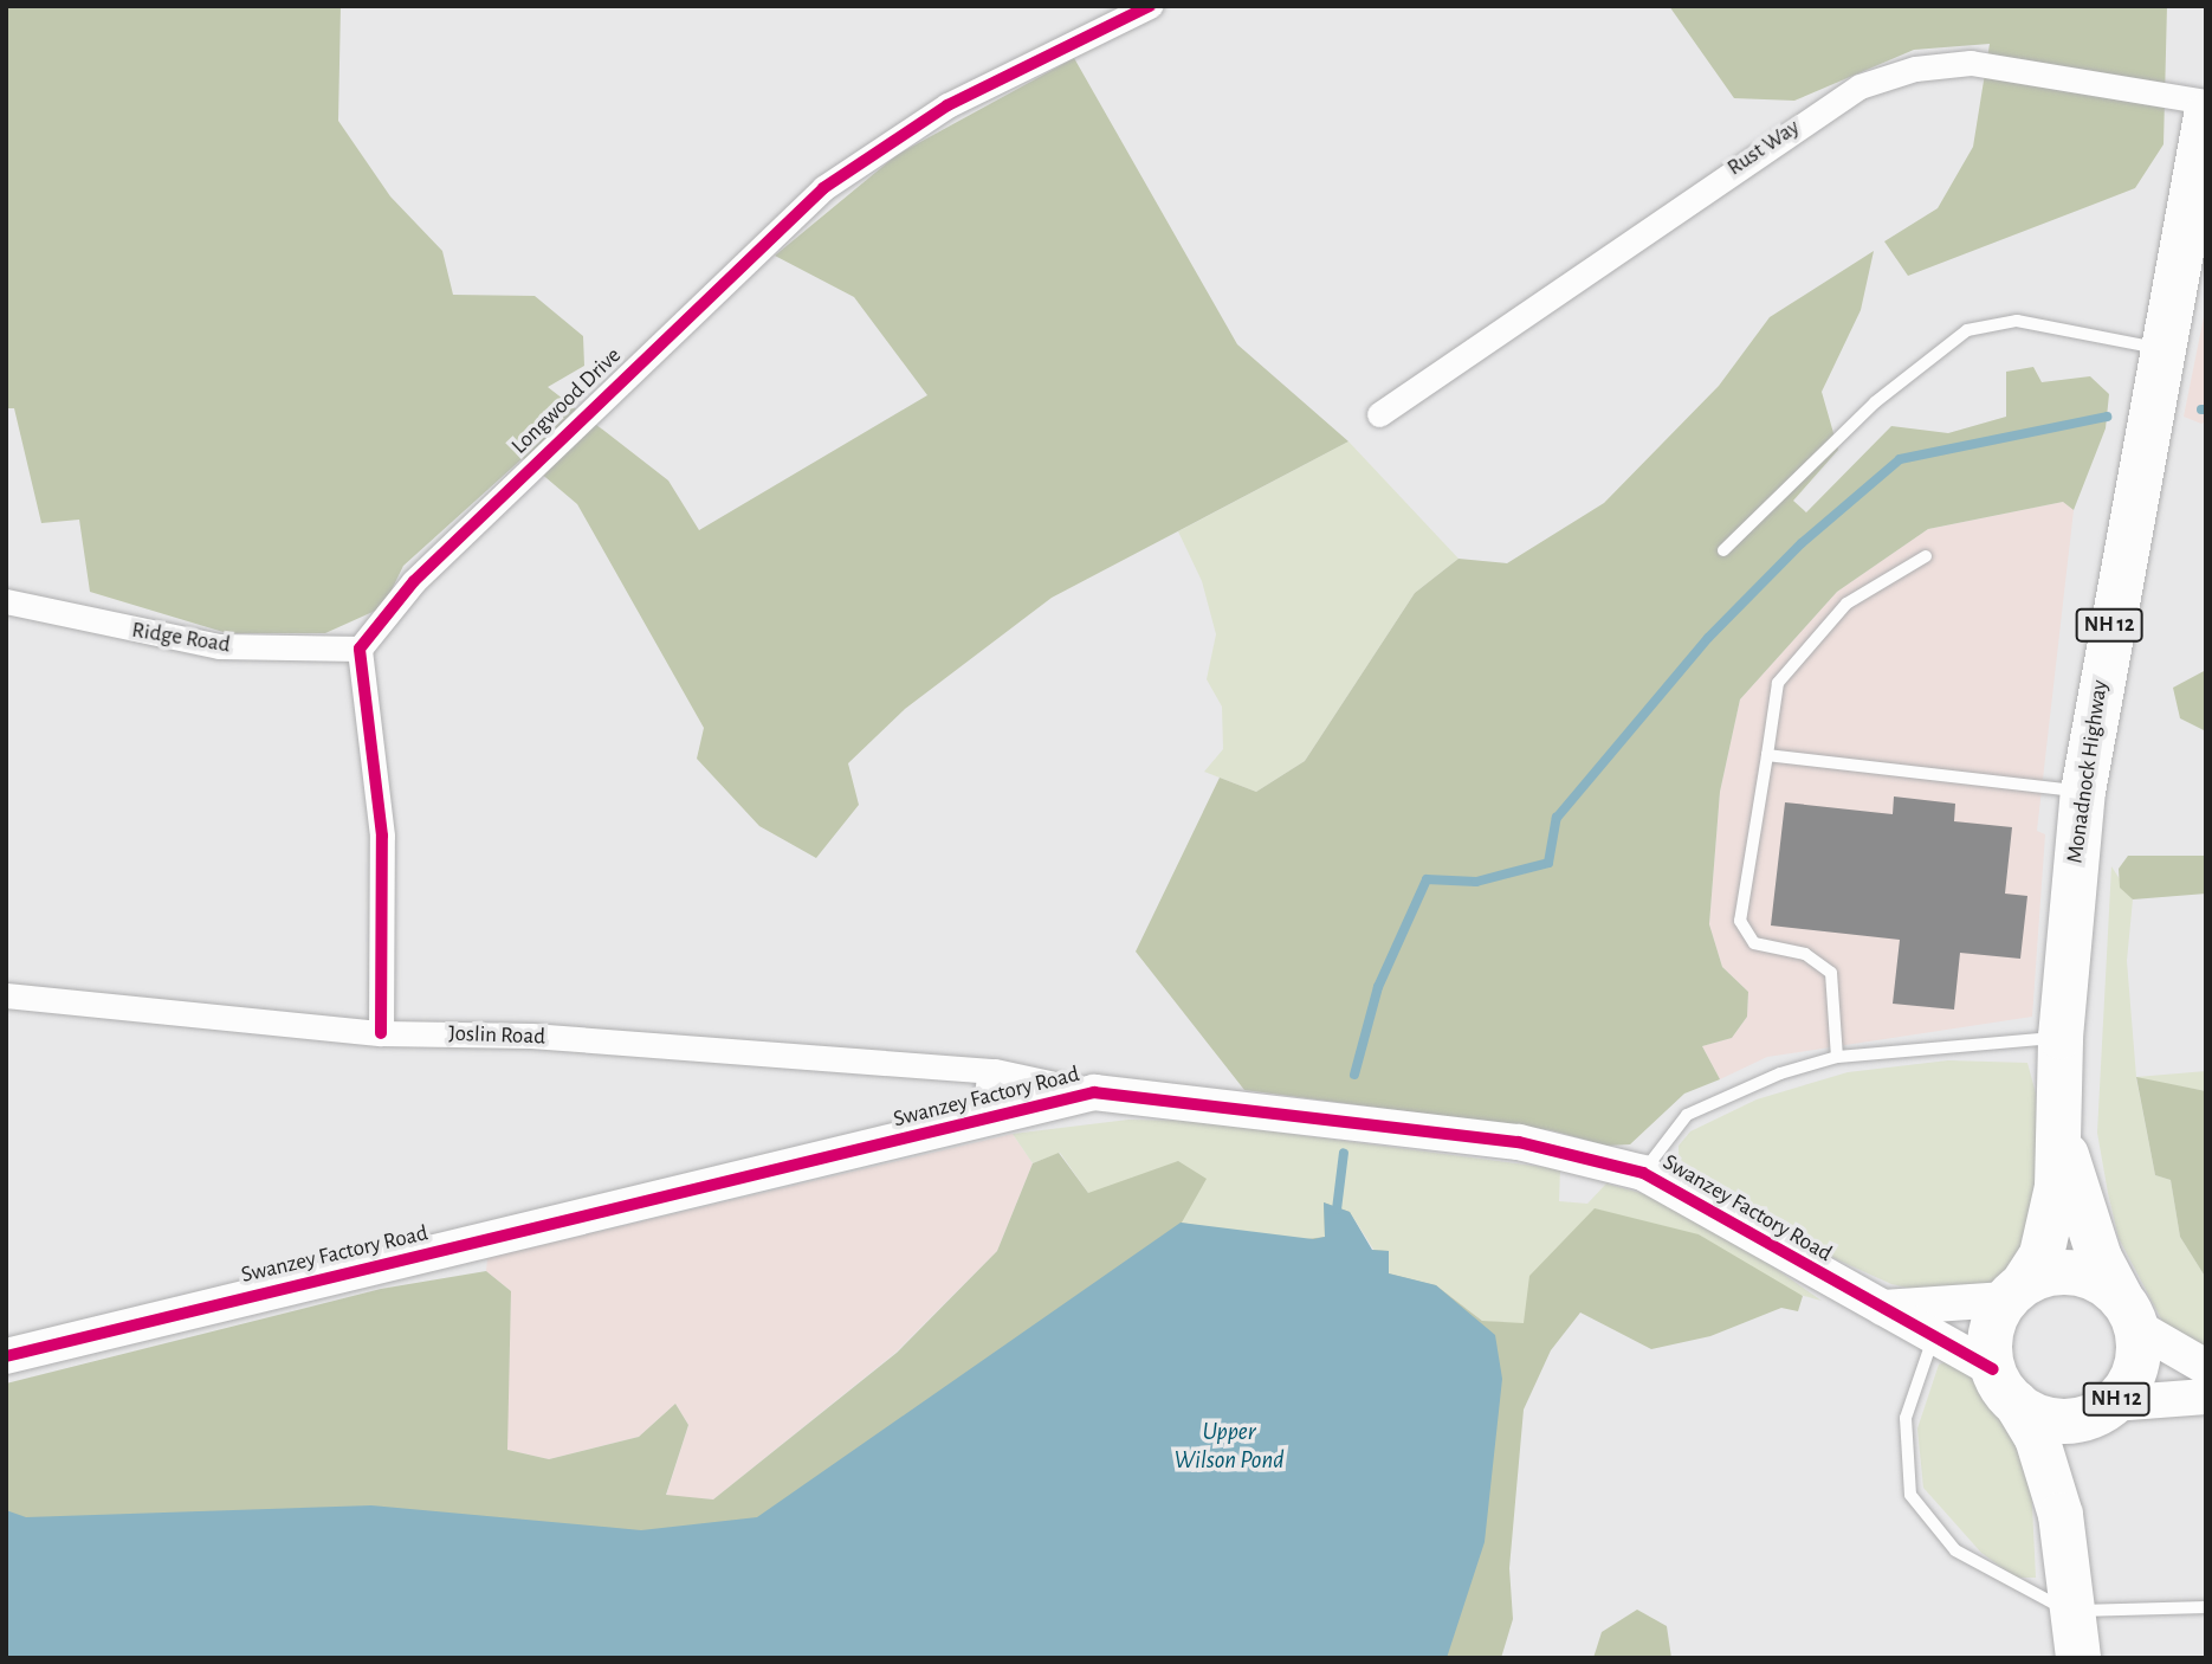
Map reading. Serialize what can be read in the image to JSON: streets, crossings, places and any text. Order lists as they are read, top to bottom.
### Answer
{
  "streets": {
    "highway": ["NH 12", "Monadnock Highway"],
    "street": [
      "Rust Way",
      "Longwood Drive",
      "Ridge Road",
      "Joslin Road",
      "Swanzey Factory Road"
    ]
  },
  "crossings": [
    ["Longwood Drive", "Ridge Road"],
    ["NH 12", "Monadnock Highway"],
    ["NH 12", "Swanzey Factory Road"],
    ["Monadnock Highway", "Swanzey Factory Road"],
    ["Joslin Road", "Swanzey Factory Road"]
  ],
  "water": ["Upper Wilson Pond"]
}
